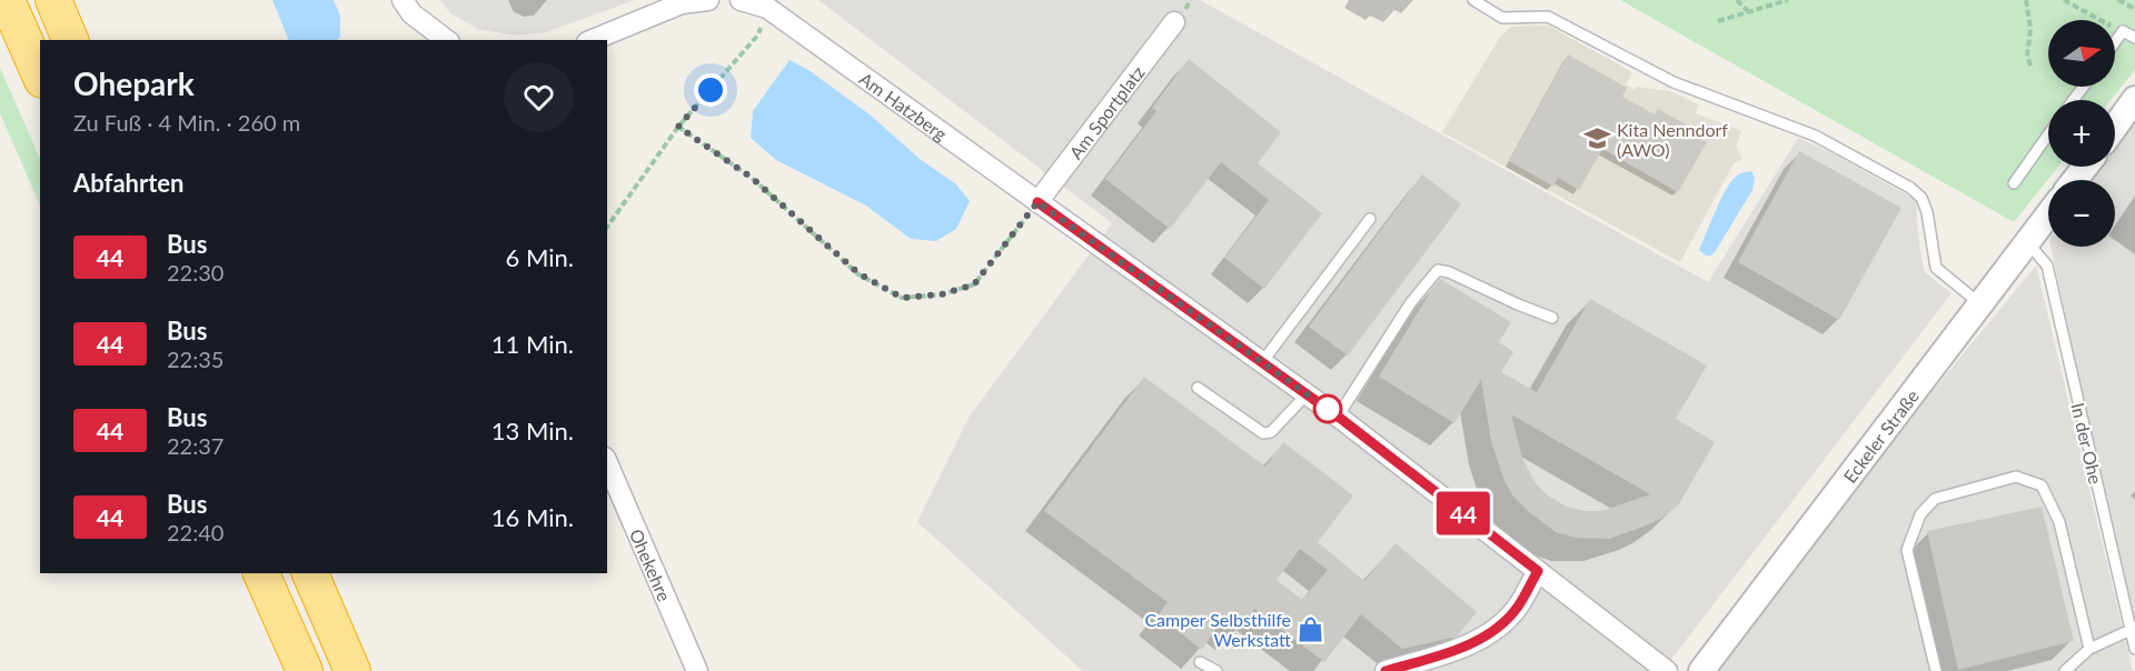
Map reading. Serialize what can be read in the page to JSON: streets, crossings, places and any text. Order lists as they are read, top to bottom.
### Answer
{
  "streets": {
    "street": [
      "Am Hatzberg",
      "Am Sportplatz",
      "Eckeler Straße",
      "Ohekehre"
    ],
    "lane": ["In der Ohe"]
  },
  "crossings": [
    ["Am Hatzberg", "Am Sportplatz"],
    ["Eckeler Straße", "In der Ohe"]
  ],
  "places": {
    "school or university": ["Kita Nenndorf (AWO)"],
    "shop": ["Camper Selbsthilfe Werkstatt"]
  },
  "lines": ["bus line 44"],
  "north": "right",
  "page": {
    "on_map": "44",
    "map_buttons": ["+", "−"],
    "heading": [
      ["Ohepark", "Zu Fuß · 4 Min. · 260 m"],
      "Abfahrten"
    ],
    "list": [
      {
        "mark": "44",
        "name": "Bus",
        "note": "22:30",
        "value": "6 Min."
      },
      {
        "mark": "44",
        "name": "Bus",
        "note": "22:35",
        "value": "11 Min."
      },
      {
        "mark": "44",
        "name": "Bus",
        "note": "22:37",
        "value": "13 Min."
      },
      {
        "mark": "44",
        "name": "Bus",
        "note": "22:40",
        "value": "16 Min."
      }
    ]
  }
}
